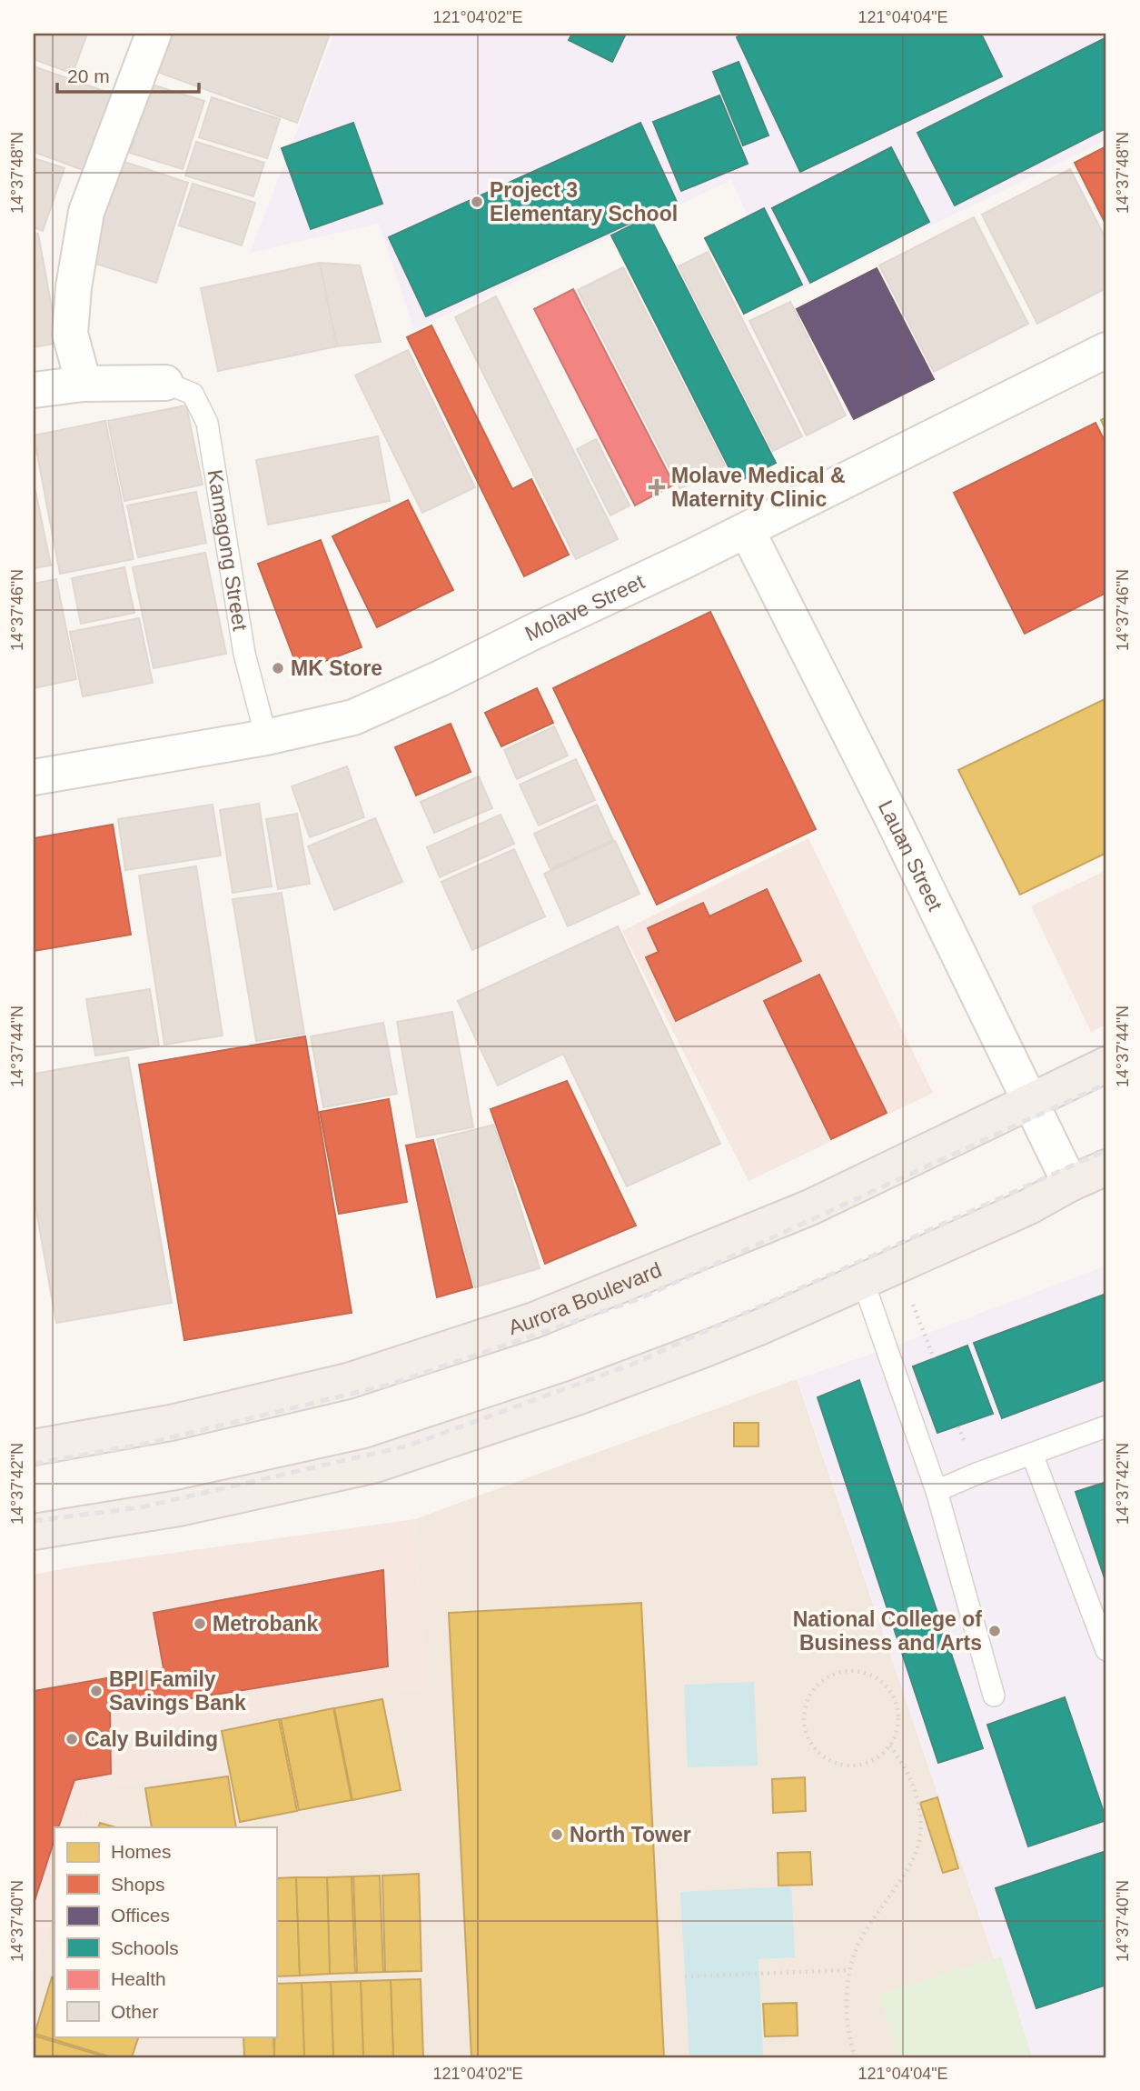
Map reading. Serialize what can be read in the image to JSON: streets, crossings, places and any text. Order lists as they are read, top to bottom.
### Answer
{
  "streets": {
    "main road": ["Aurora Boulevard"],
    "street": ["Molave Street", "Lauan Street"],
    "lane": ["Kamagong Street"]
  },
  "crossings": [
    ["Kamagong Street", "Molave Street"],
    ["Molave Street", "Lauan Street"],
    ["Lauan Street", "Aurora Boulevard"]
  ],
  "places": {
    "other": [
      "Project 3 Elementary School",
      "MK Store",
      "Metrobank",
      "National College of Business and Arts",
      "BPI Family Savings Bank",
      "Caly Building",
      "North Tower"
    ],
    "health": ["Molave Medical & Maternity Clinic"]
  },
  "legend": [
    "Homes",
    "Shops",
    "Offices",
    "Schools",
    "Health",
    "Other"
  ],
  "scale_bar": "20 m",
  "coordinates": [
    "121°04'02\"E",
    "121°04'04\"E",
    "14°37'48\"N",
    "14°37'46\"N",
    "14°37'44\"N",
    "14°37'42\"N",
    "14°37'40\"N"
  ]
}
